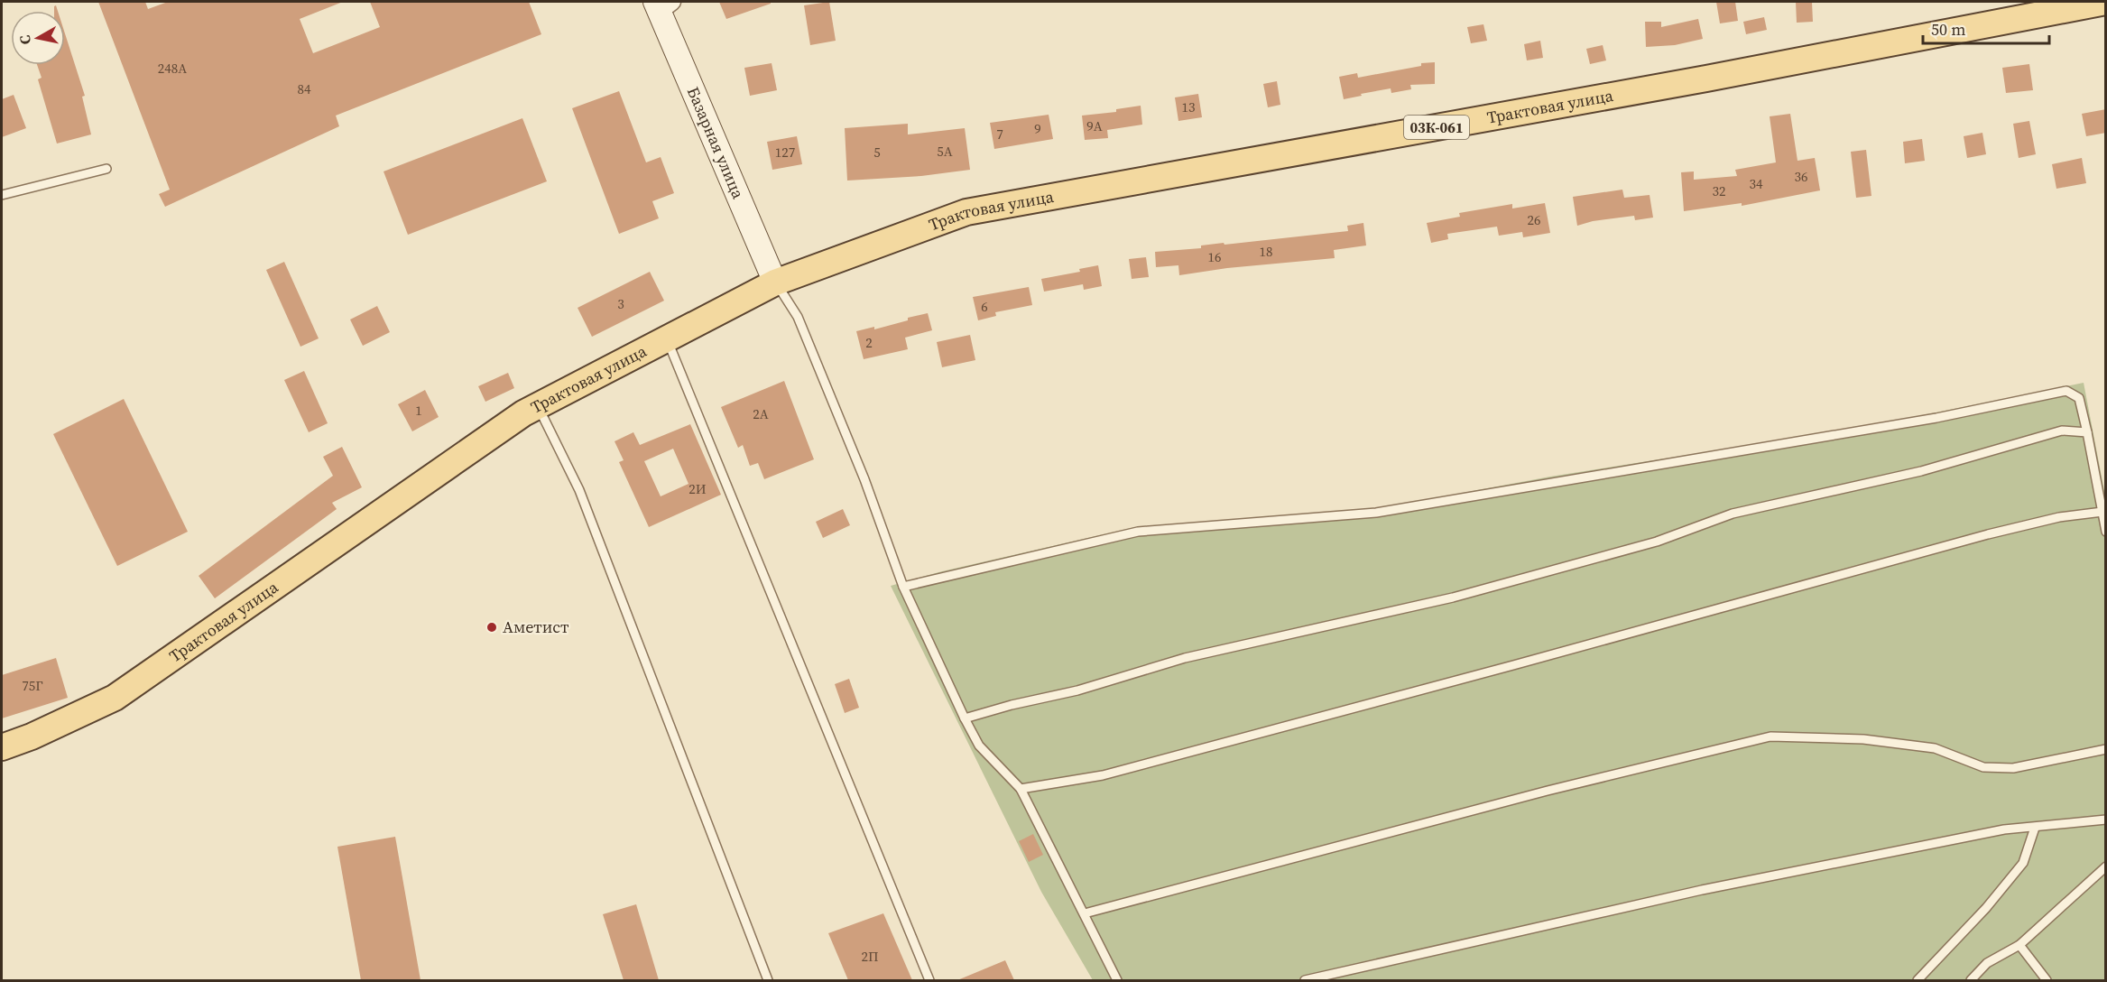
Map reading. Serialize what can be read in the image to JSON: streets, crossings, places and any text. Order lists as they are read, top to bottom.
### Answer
{
  "streets": {
    "main road": ["Трактовая улица", "03К-061"],
    "street": ["Базарная улица"]
  },
  "crossings": [
    ["Трактовая улица", "Базарная улица"]
  ],
  "places": ["Аметист"],
  "house_numbers": [
    "248А",
    "84",
    "13",
    "9А",
    "9",
    "7",
    "5А",
    "127",
    "5",
    "36",
    "34",
    "32",
    "26",
    "18",
    "16",
    "3",
    "6",
    "2",
    "1",
    "2А",
    "2И",
    "75Г",
    "2П"
  ],
  "scale_bar": "50 m",
  "north": "left"
}
